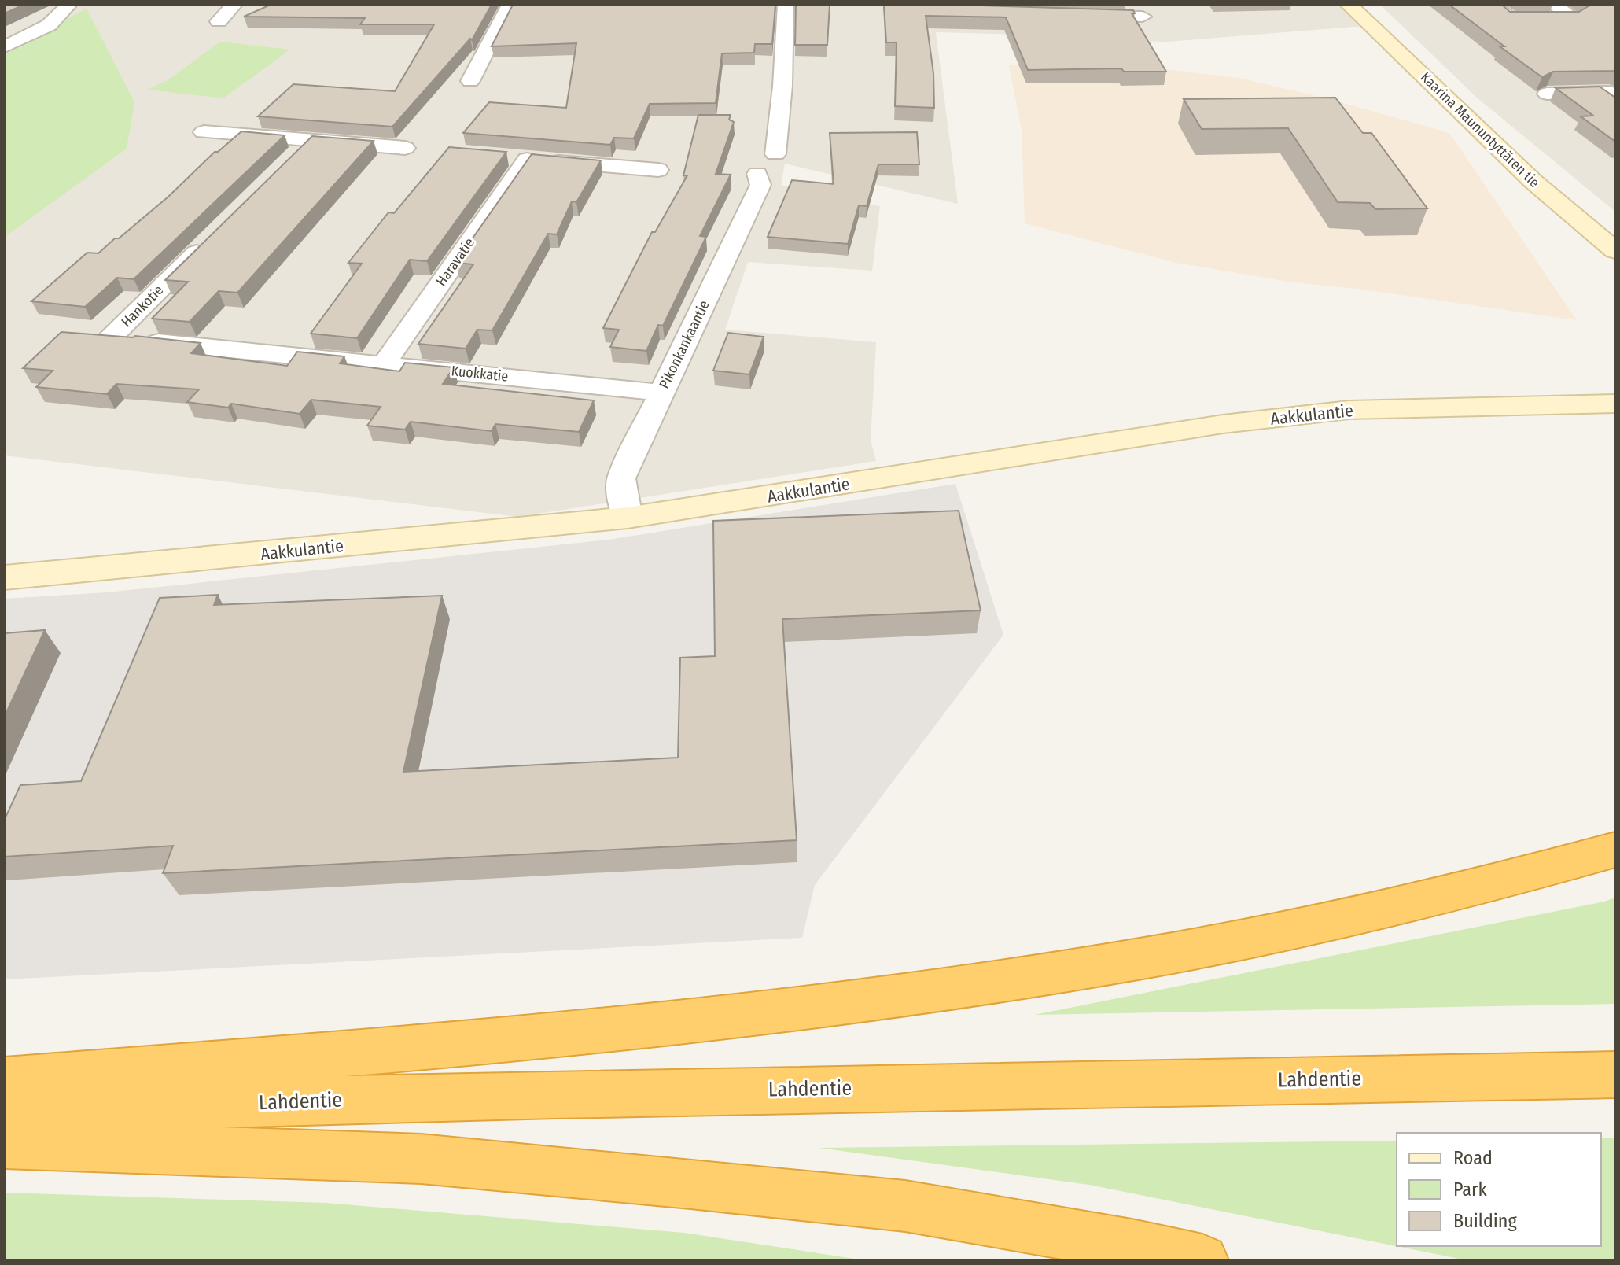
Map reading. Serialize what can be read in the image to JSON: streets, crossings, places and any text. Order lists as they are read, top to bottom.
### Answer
{
  "streets": {
    "highway": ["Lahdentie"],
    "street": [
      "Kaarina Maununtyttären tie",
      "Haravatie",
      "Hankotie",
      "Pikonkankaantie",
      "Kuokkatie",
      "Aakkulantie"
    ]
  },
  "crossings": [
    ["Haravatie", "Kuokkatie"],
    ["Hankotie", "Kuokkatie"],
    ["Pikonkankaantie", "Kuokkatie"],
    ["Pikonkankaantie", "Aakkulantie"]
  ],
  "legend": ["Road", "Park", "Building"]
}
